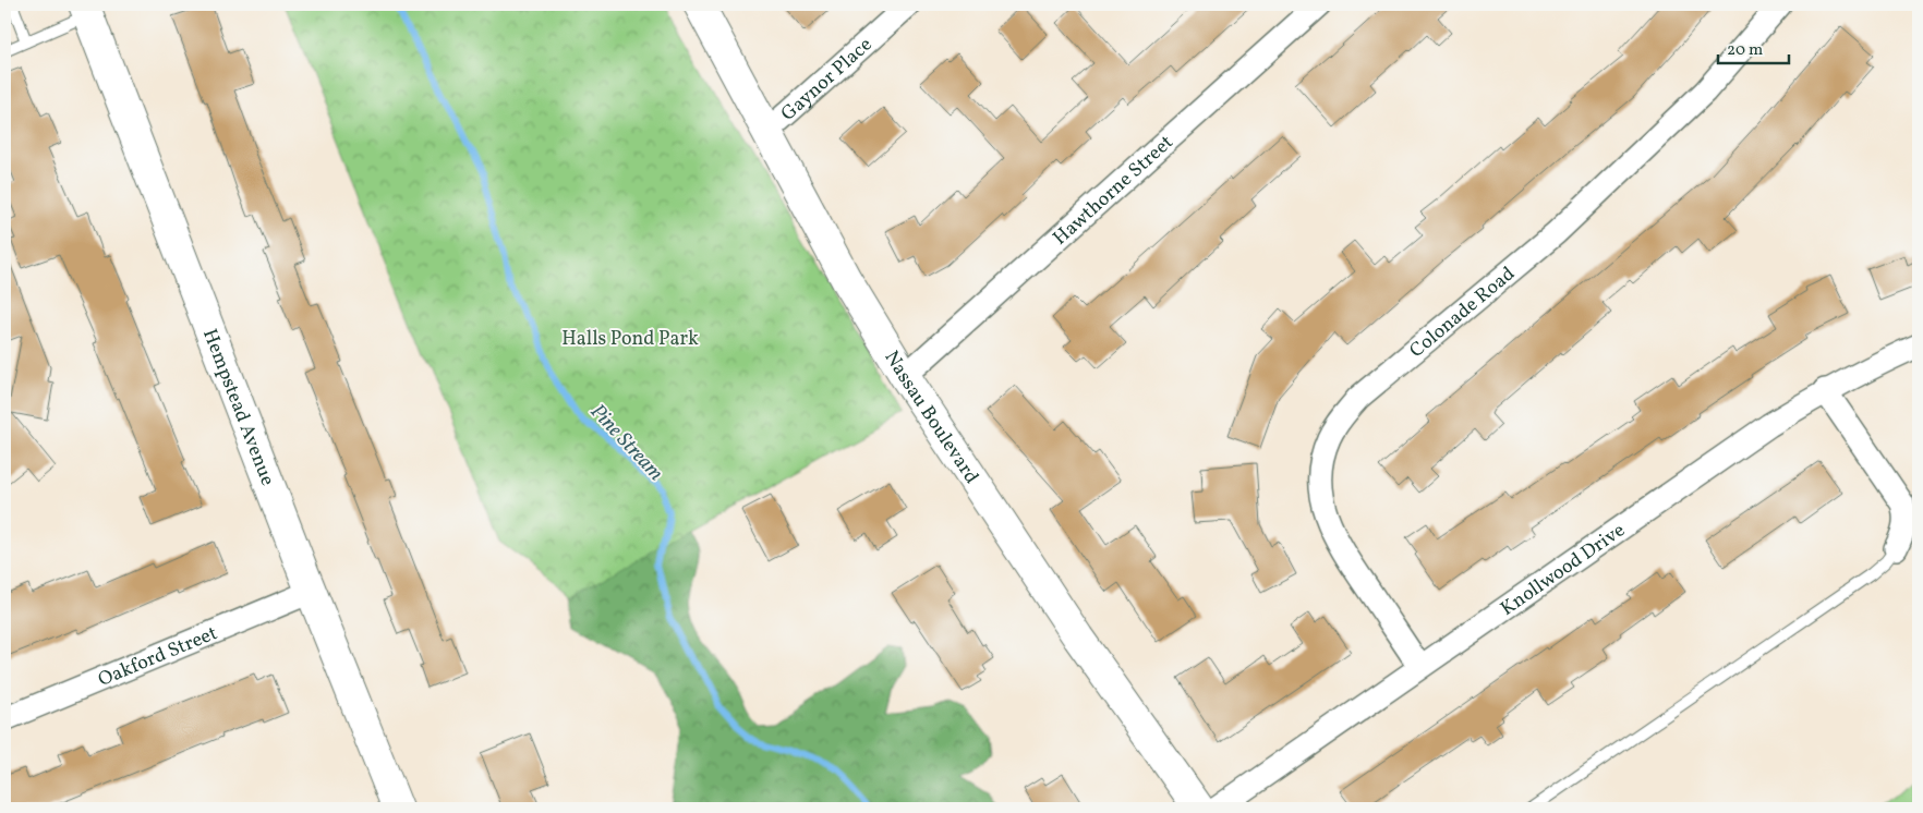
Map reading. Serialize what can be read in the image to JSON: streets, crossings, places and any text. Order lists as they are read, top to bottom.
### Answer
{
  "streets": {
    "main road": ["Hempstead Avenue", "Nassau Boulevard"],
    "street": [
      "Gaynor Place",
      "Hawthorne Street",
      "Colonade Road",
      "Knollwood Drive",
      "Oakford Street"
    ]
  },
  "crossings": [
    ["Gaynor Place", "Nassau Boulevard"],
    ["Hawthorne Street", "Nassau Boulevard"],
    ["Colonade Road", "Knollwood Drive"],
    ["Hempstead Avenue", "Oakford Street"]
  ],
  "water": ["Pine Stream"],
  "parks": ["Halls Pond Park"],
  "scale_bar": "20 m"
}
